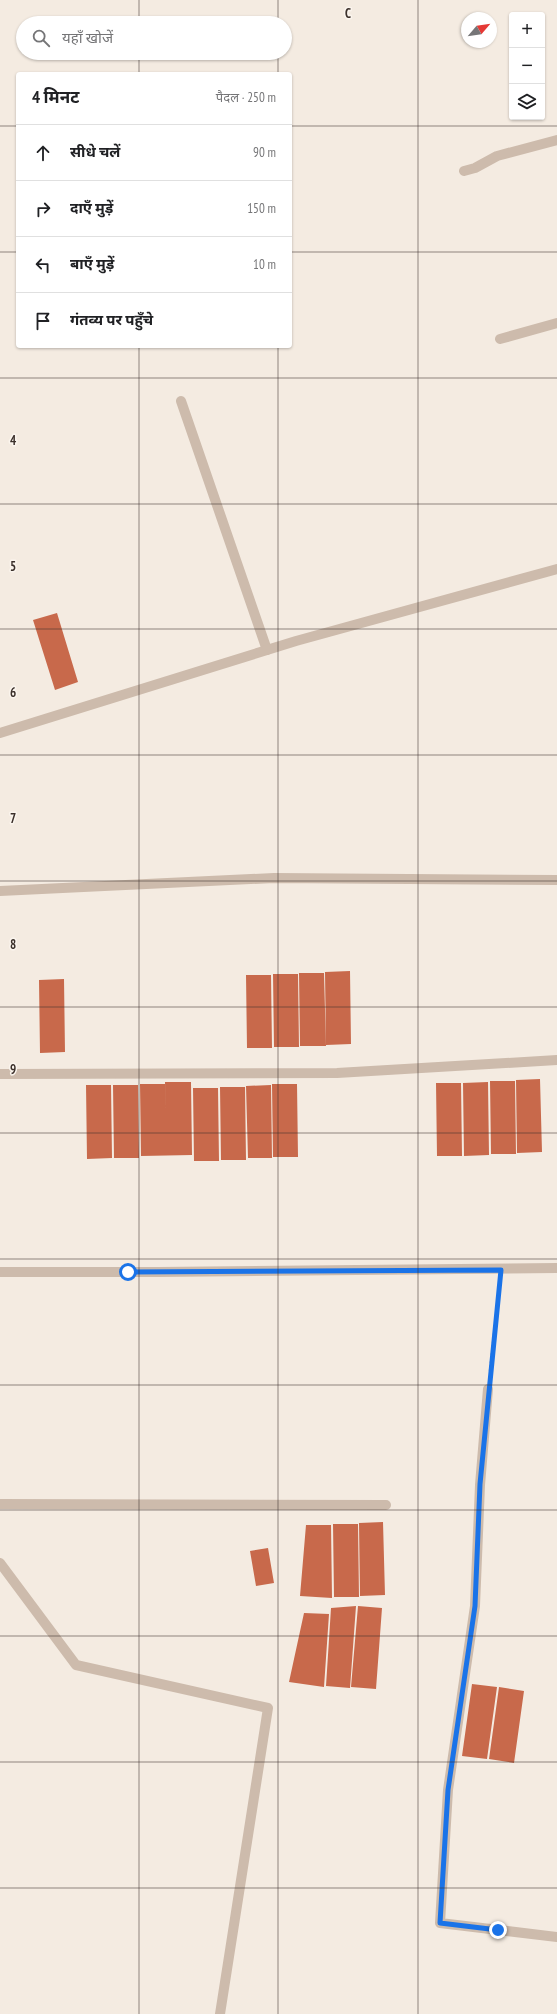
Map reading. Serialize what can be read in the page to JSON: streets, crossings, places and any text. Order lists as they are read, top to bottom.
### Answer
{
  "north": "top right",
  "page": {
    "map_buttons": ["+", "−"],
    "search": "यहाँ खोजें",
    "heading": ["4 मिनट", "पैदल · 250 m"],
    "list": [
      ["सीधे चलें", "90 m"],
      ["दाएँ मुड़ें", "150 m"],
      ["बाएँ मुड़ें", "10 m"],
      "गंतव्य पर पहुँचे"
    ]
  },
  "grid": {
    "columns": ["C"],
    "rows": [
      "4",
      "5",
      "6",
      "7",
      "8",
      "9"
    ]
  }
}
